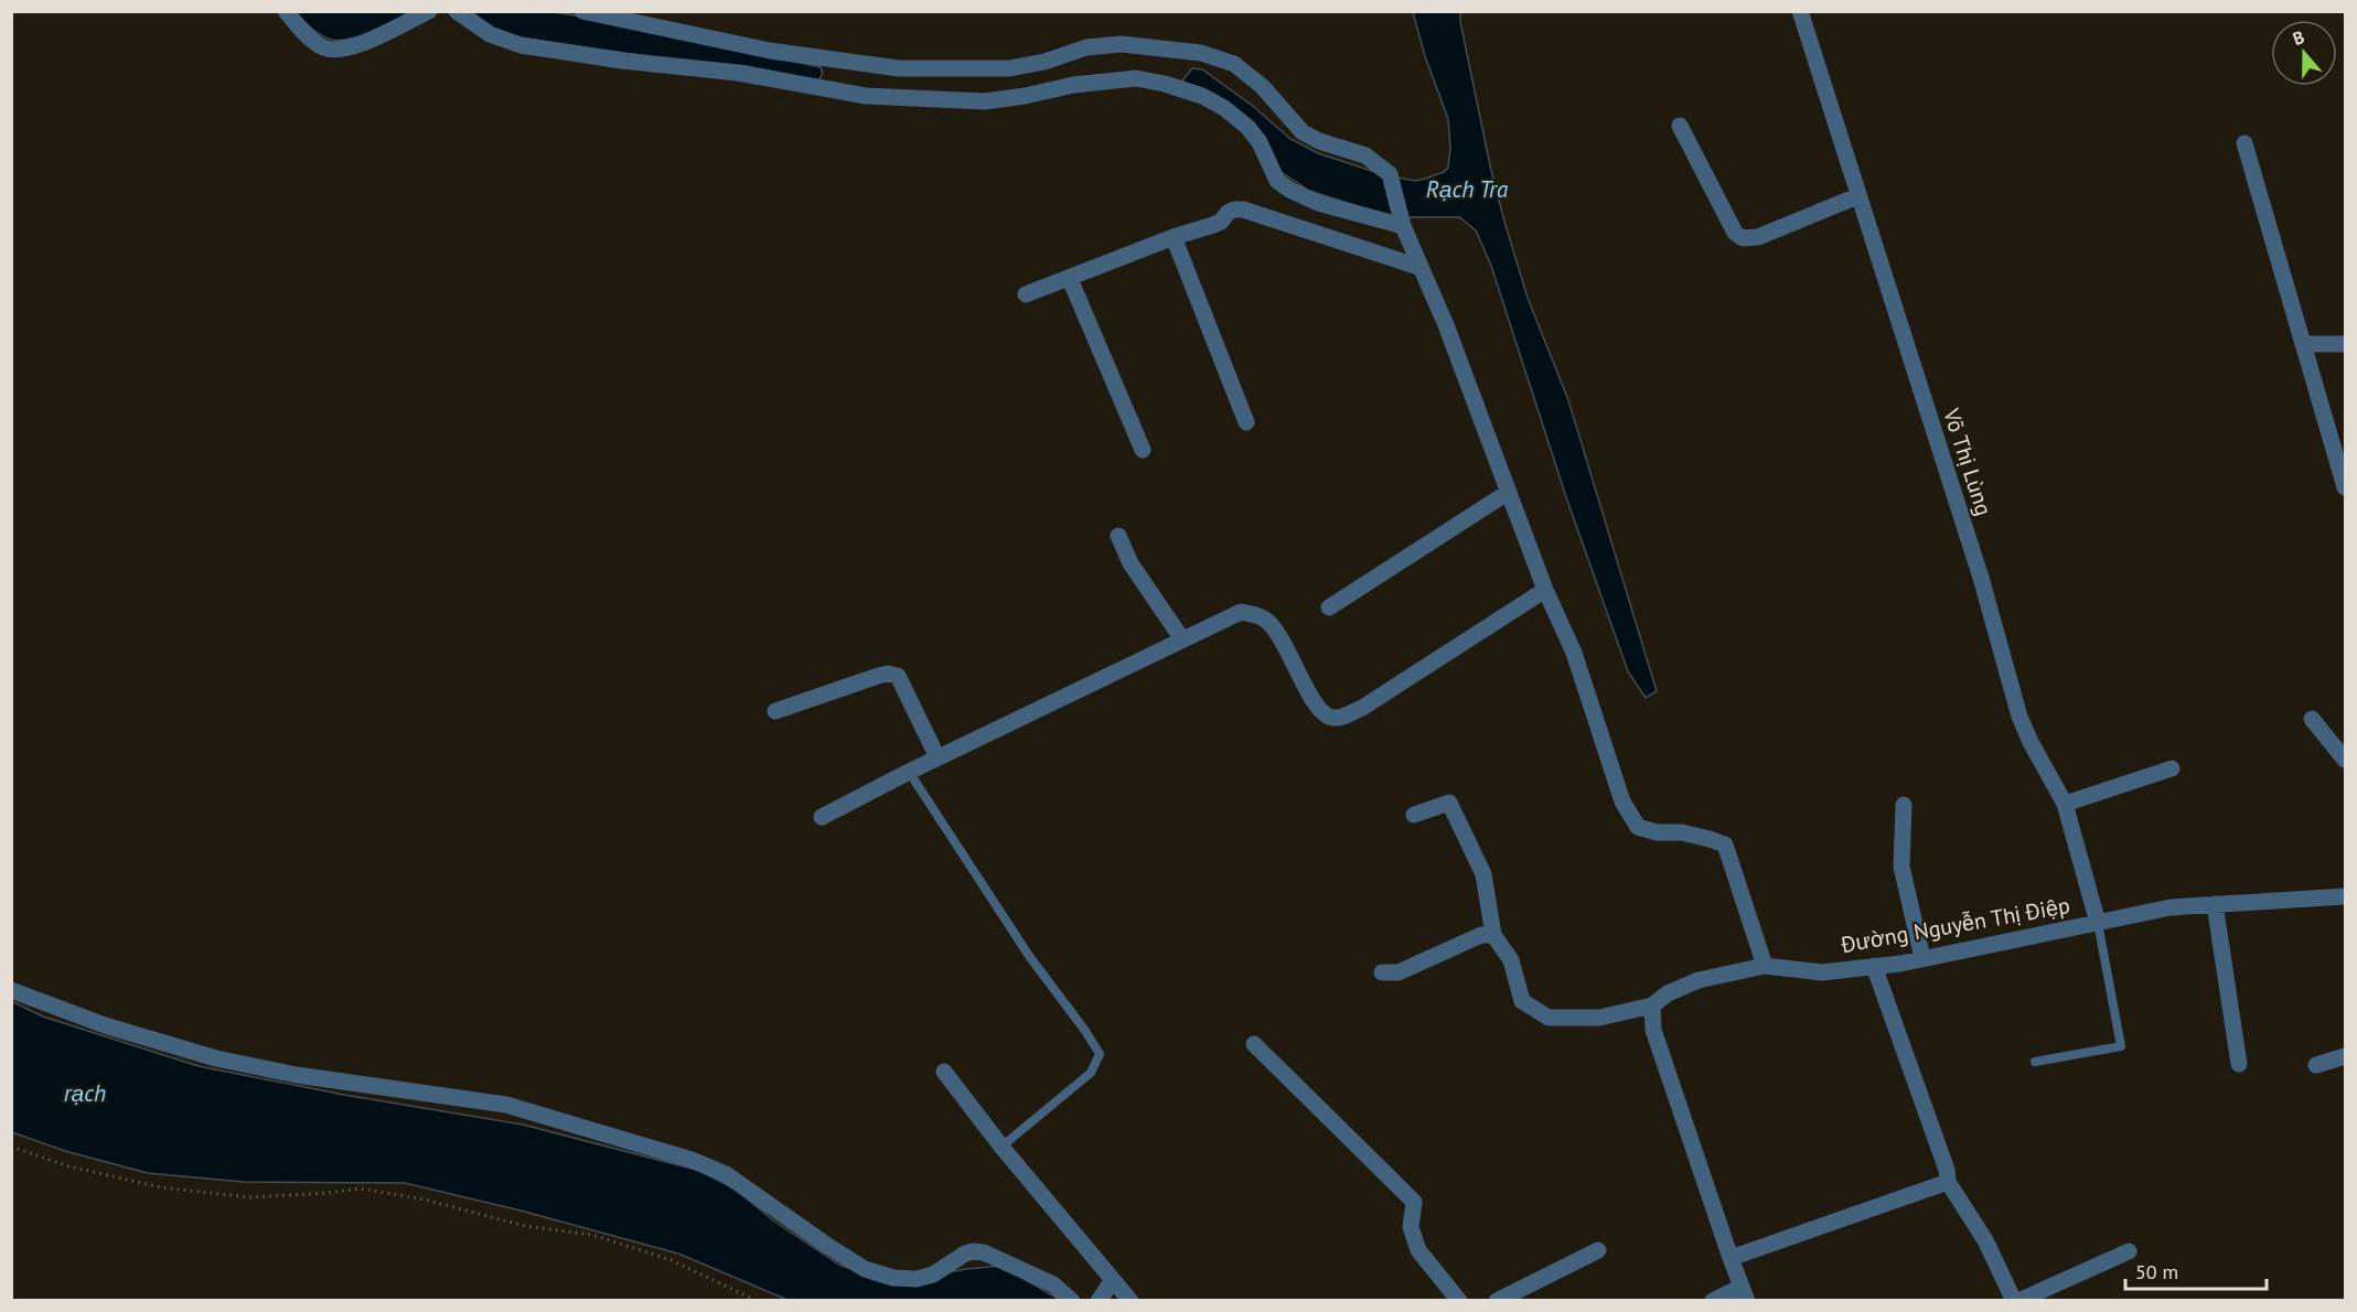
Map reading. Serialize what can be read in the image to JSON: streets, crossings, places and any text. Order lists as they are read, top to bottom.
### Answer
{
  "streets": {
    "street": ["Võ Thị Lùng", "Đường Nguyễn Thị Điệp"]
  },
  "crossings": [
    ["Võ Thị Lùng", "Đường Nguyễn Thị Điệp"]
  ],
  "water": ["Rạch Tra", "rạch"],
  "scale_bar": "50 m",
  "north": "top"
}
